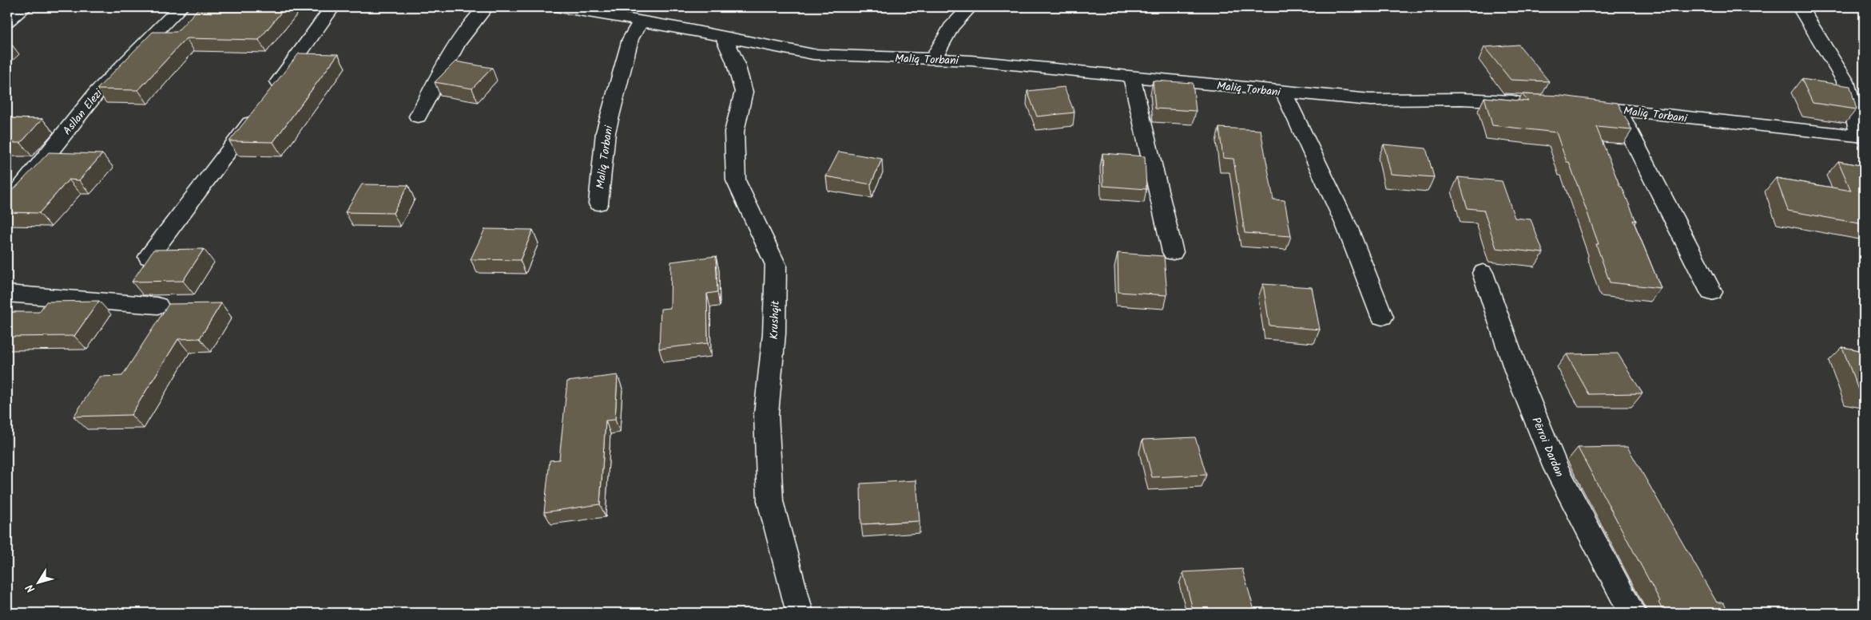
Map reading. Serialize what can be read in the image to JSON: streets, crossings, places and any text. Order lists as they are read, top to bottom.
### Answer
{
  "streets": {
    "street": [
      "Maliq Torbani",
      "Asllan Elezi",
      "Krushqit",
      "Përroi Dardan"
    ]
  },
  "crossings": [
    ["Maliq Torbani", "Krushqit"]
  ],
  "north": "bottom left"
}
